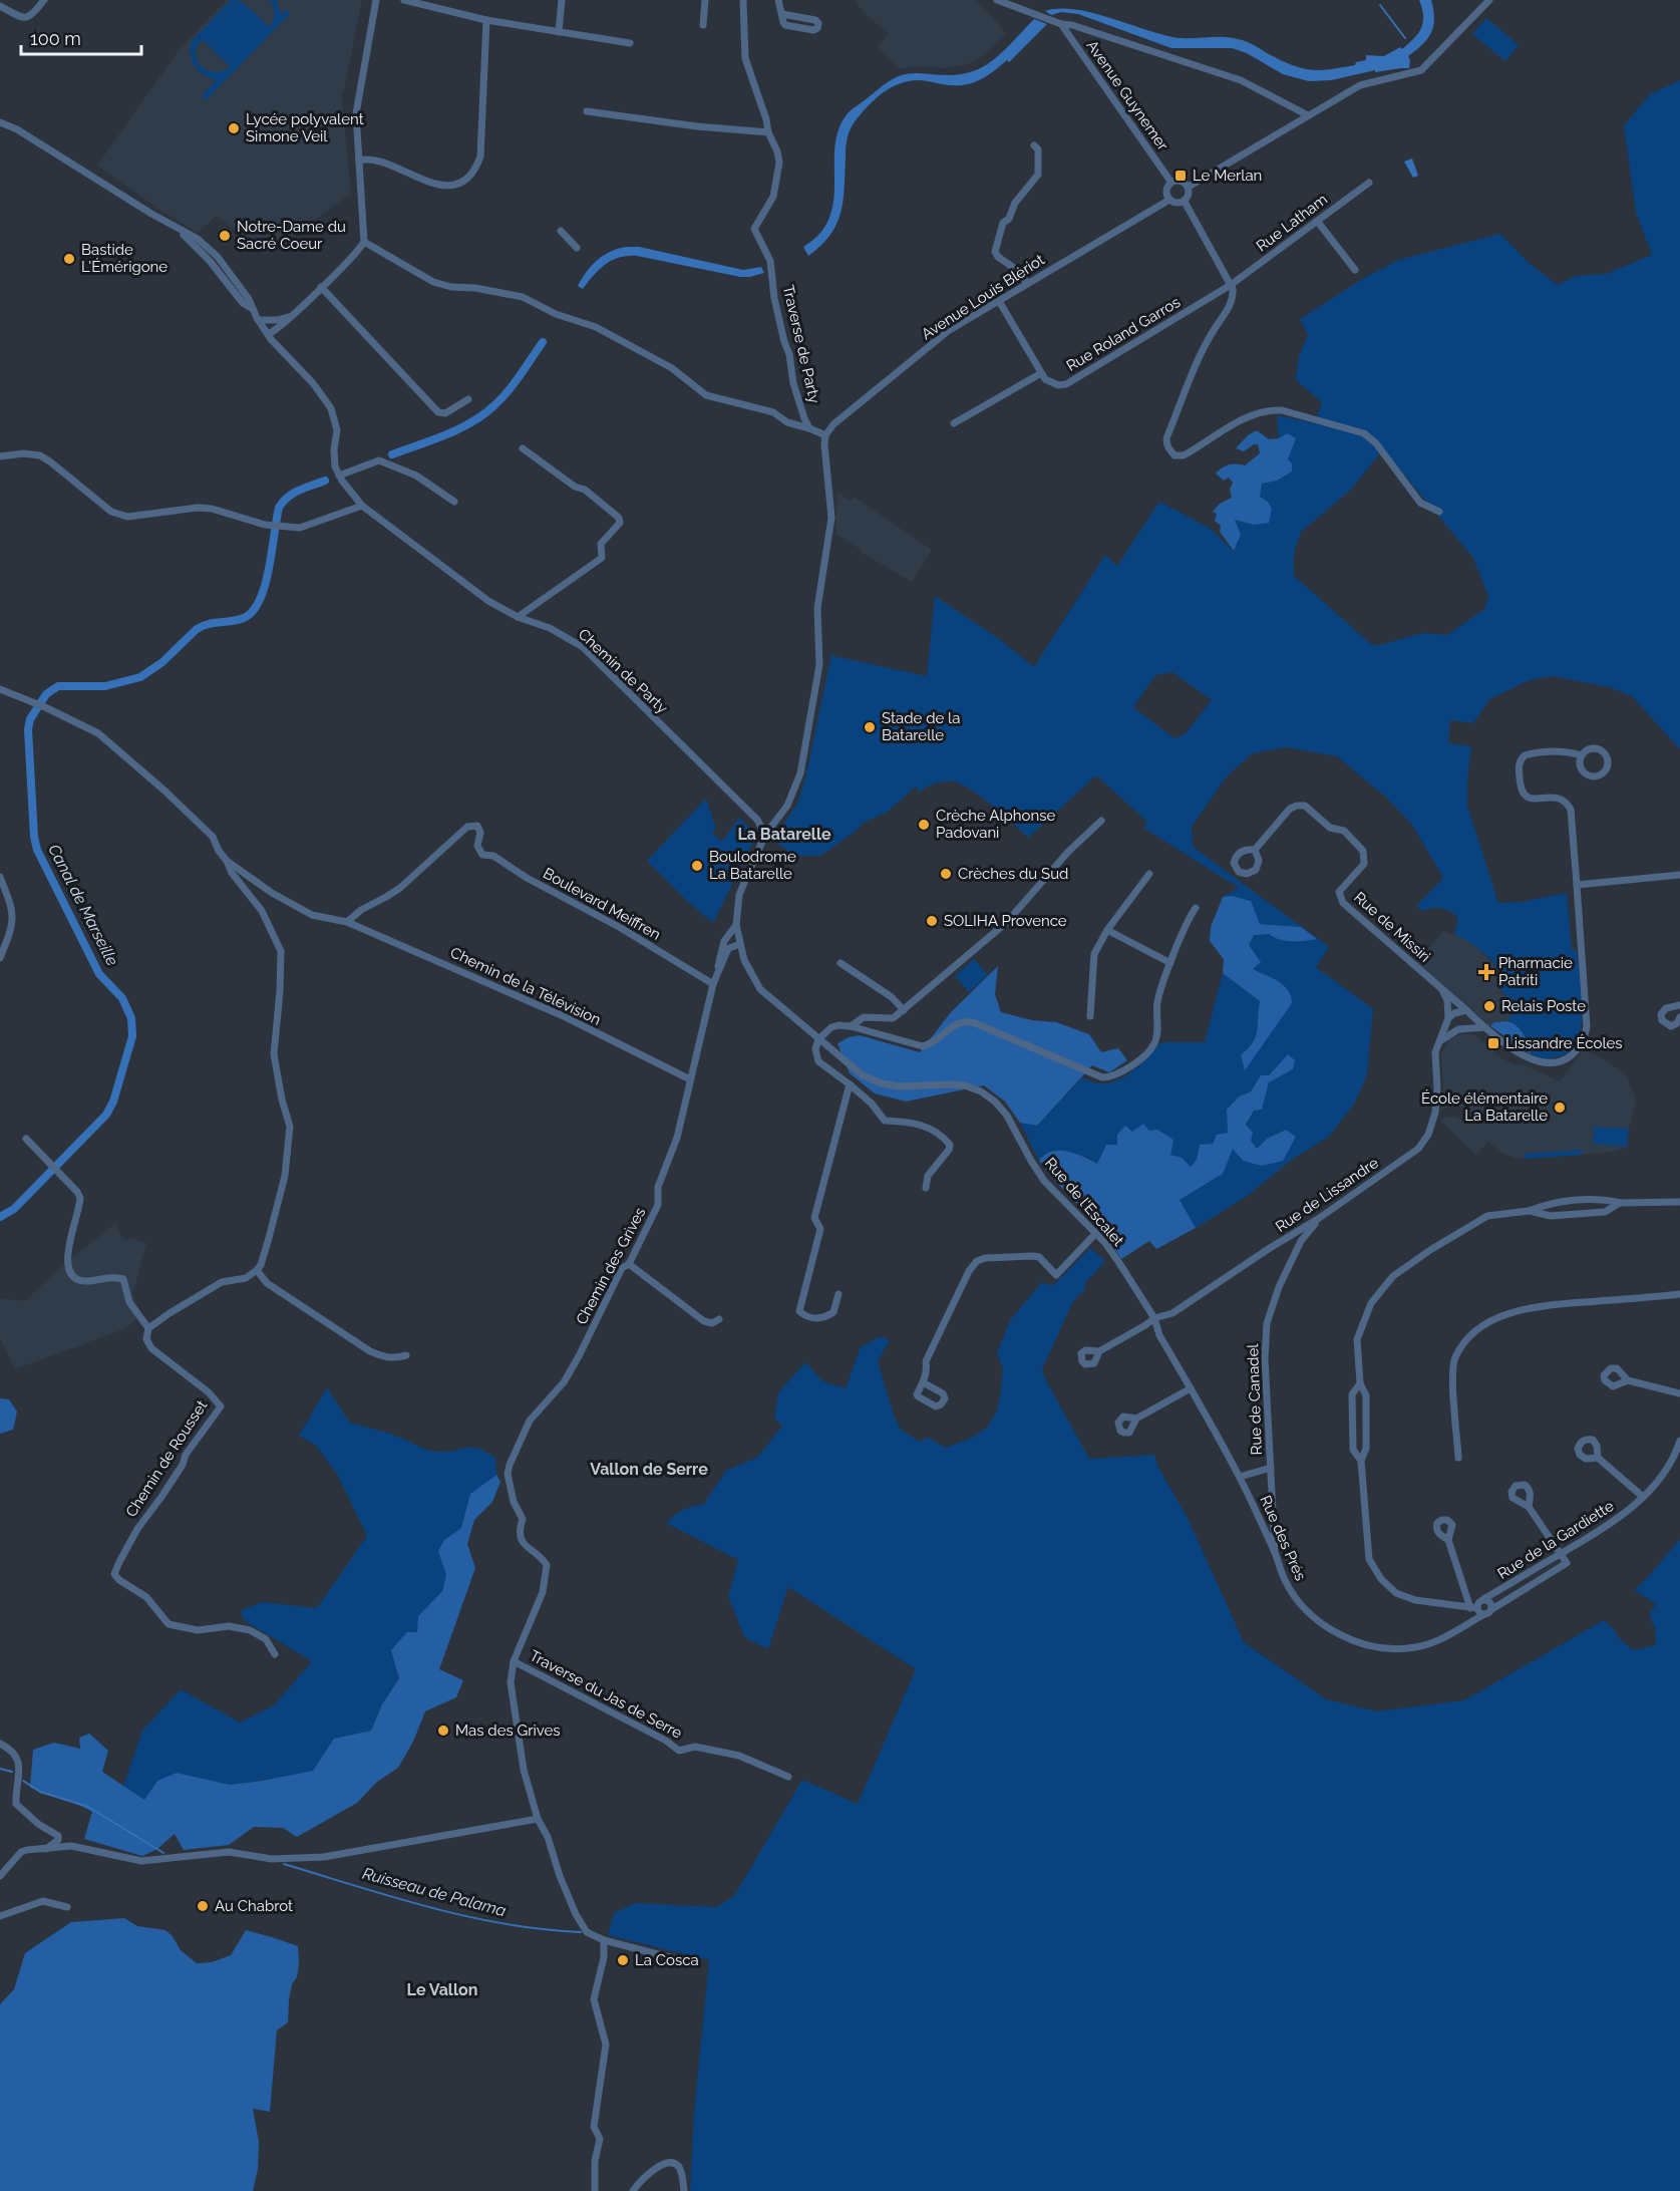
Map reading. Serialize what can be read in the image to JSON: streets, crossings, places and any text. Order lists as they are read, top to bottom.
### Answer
{
  "streets": {
    "street": [
      "Avenue Guynemer",
      "Rue Latham",
      "Avenue Louis Blériot",
      "Rue Roland Garros",
      "Traverse de Party",
      "Chemin de Party",
      "Boulevard Meiffren",
      "Rue de Missiri",
      "Chemin de la Télévision",
      "Rue de Lissandre",
      "Rue de l'Escalet",
      "Chemin des Grives",
      "Rue de Canadel",
      "Chemin de Rousset",
      "Rue des Prés",
      "Rue de la Gardiette",
      "Traverse du Jas de Serre"
    ]
  },
  "crossings": [
    ["Avenue Guynemer", "Avenue Louis Blériot"],
    ["Rue Latham", "Rue Roland Garros"],
    ["Chemin de Party", "Chemin des Grives"],
    ["Boulevard Meiffren", "Chemin de la Télévision"],
    ["Boulevard Meiffren", "Chemin des Grives"],
    ["Rue de Missiri", "Rue de Lissandre"],
    ["Chemin de la Télévision", "Chemin des Grives"],
    ["Rue de Lissandre", "Rue de l'Escalet"],
    ["Rue de Lissandre", "Rue de Canadel"],
    ["Rue de Lissandre", "Rue des Prés"],
    ["Rue de l'Escalet", "Chemin des Grives"],
    ["Rue de l'Escalet", "Rue des Prés"],
    ["Chemin des Grives", "Traverse du Jas de Serre"],
    ["Rue de Canadel", "Rue des Prés"],
    ["Rue des Prés", "Rue de la Gardiette"]
  ],
  "districts": ["La Batarelle", "Vallon de Serre", "Le Vallon"],
  "water": ["Canal de Marseille", "Ruisseau de Palama"],
  "places": {
    "other": [
      "Lycée polyvalent Simone Veil",
      "Notre-Dame du Sacré Coeur",
      "Bastide L'Émérigone",
      "Stade de la Batarelle",
      "Crèche Alphonse Padovani",
      "Boulodrome La Batarelle",
      "Crèches du Sud",
      "SOLIHA Provence",
      "Relais Poste",
      "École élémentaire La Batarelle",
      "Mas des Grives",
      "Au Chabrot",
      "La Cosca"
    ],
    "transit": ["Le Merlan", "Lissandre Écoles"],
    "health": ["Pharmacie Patriti"]
  },
  "scale_bar": "100 m"
}
